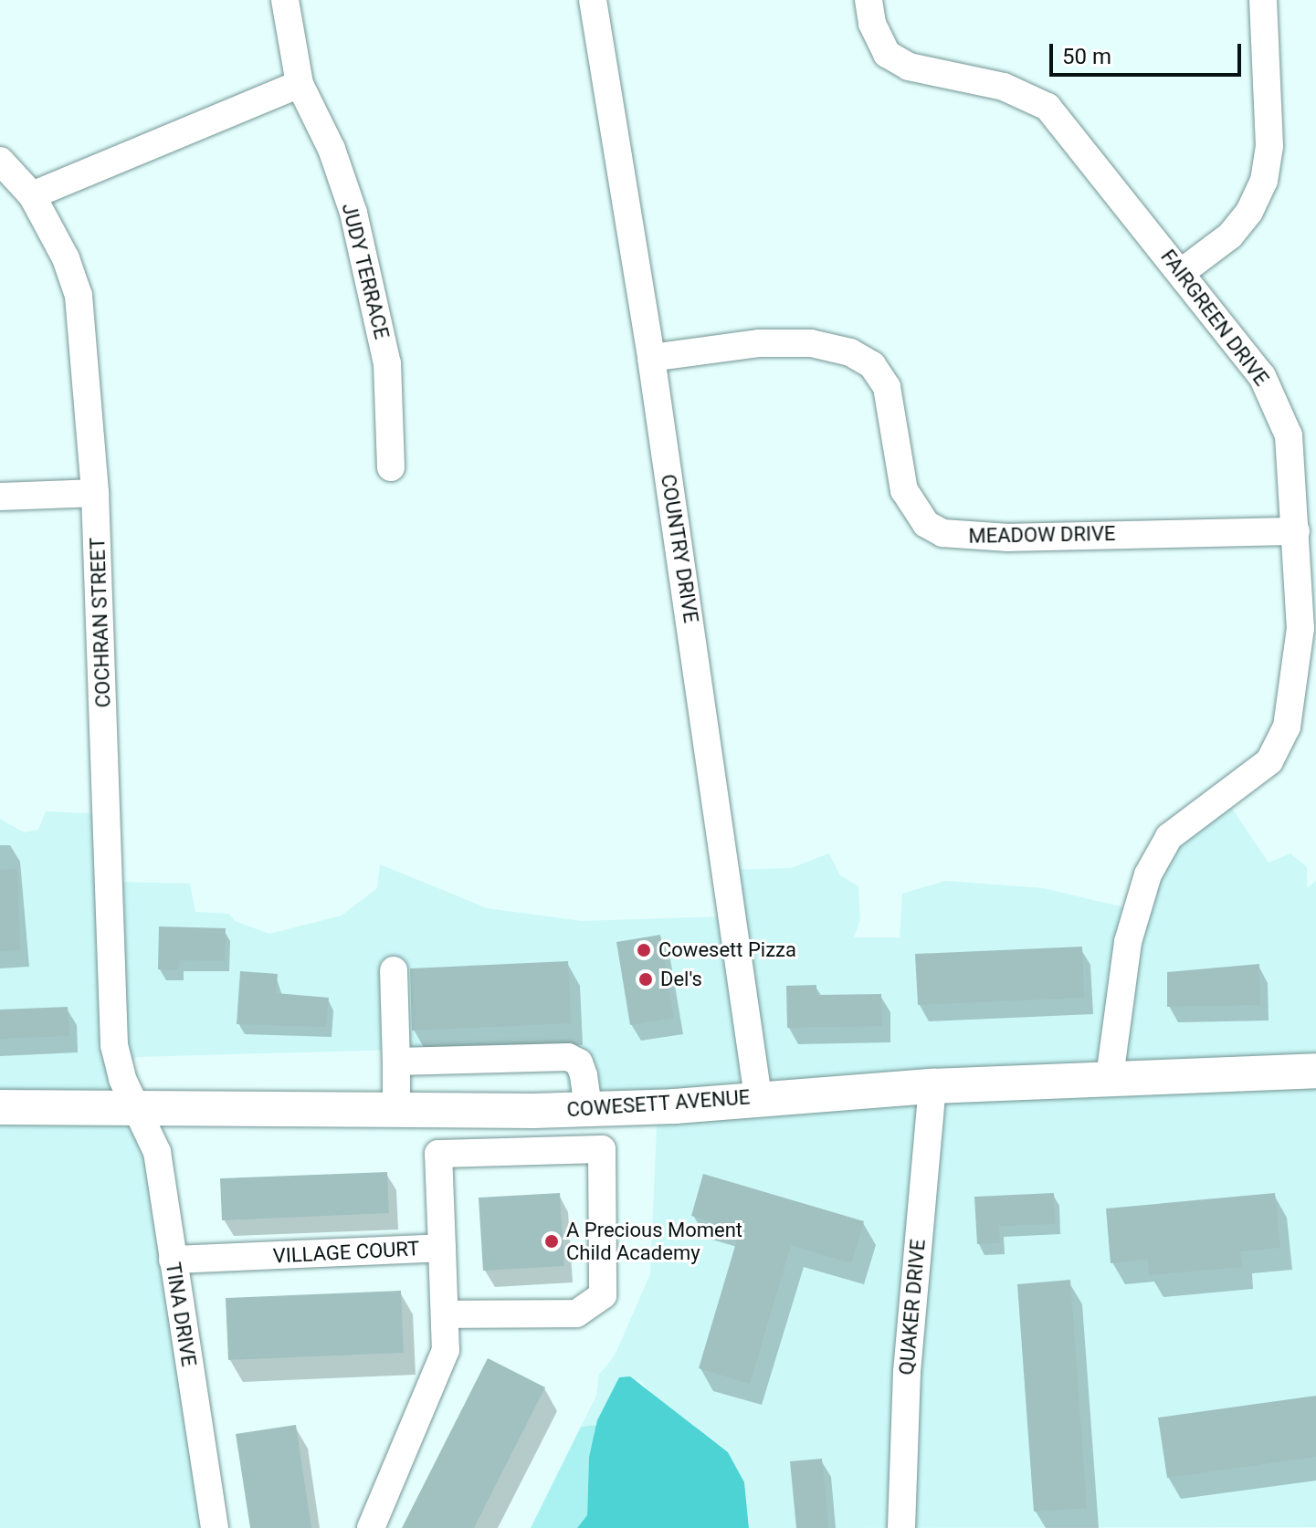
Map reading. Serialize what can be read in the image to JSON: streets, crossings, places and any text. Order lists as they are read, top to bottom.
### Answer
{
  "streets": {
    "main road": ["COWESETT AVENUE"],
    "street": [
      "JUDY TERRACE",
      "FAIRGREEN DRIVE",
      "MEADOW DRIVE",
      "COUNTRY DRIVE",
      "COCHRAN STREET",
      "VILLAGE COURT",
      "QUAKER DRIVE",
      "TINA DRIVE"
    ]
  },
  "crossings": [
    ["FAIRGREEN DRIVE", "MEADOW DRIVE"],
    ["FAIRGREEN DRIVE", "COWESETT AVENUE"],
    ["MEADOW DRIVE", "COUNTRY DRIVE"],
    ["COUNTRY DRIVE", "COWESETT AVENUE"],
    ["COCHRAN STREET", "COWESETT AVENUE"],
    ["COCHRAN STREET", "TINA DRIVE"],
    ["COWESETT AVENUE", "QUAKER DRIVE"],
    ["COWESETT AVENUE", "TINA DRIVE"],
    ["VILLAGE COURT", "TINA DRIVE"]
  ],
  "places": ["Cowesett Pizza", "Del's", "A Precious Moment Child Academy"],
  "scale_bar": "50 m"
}
